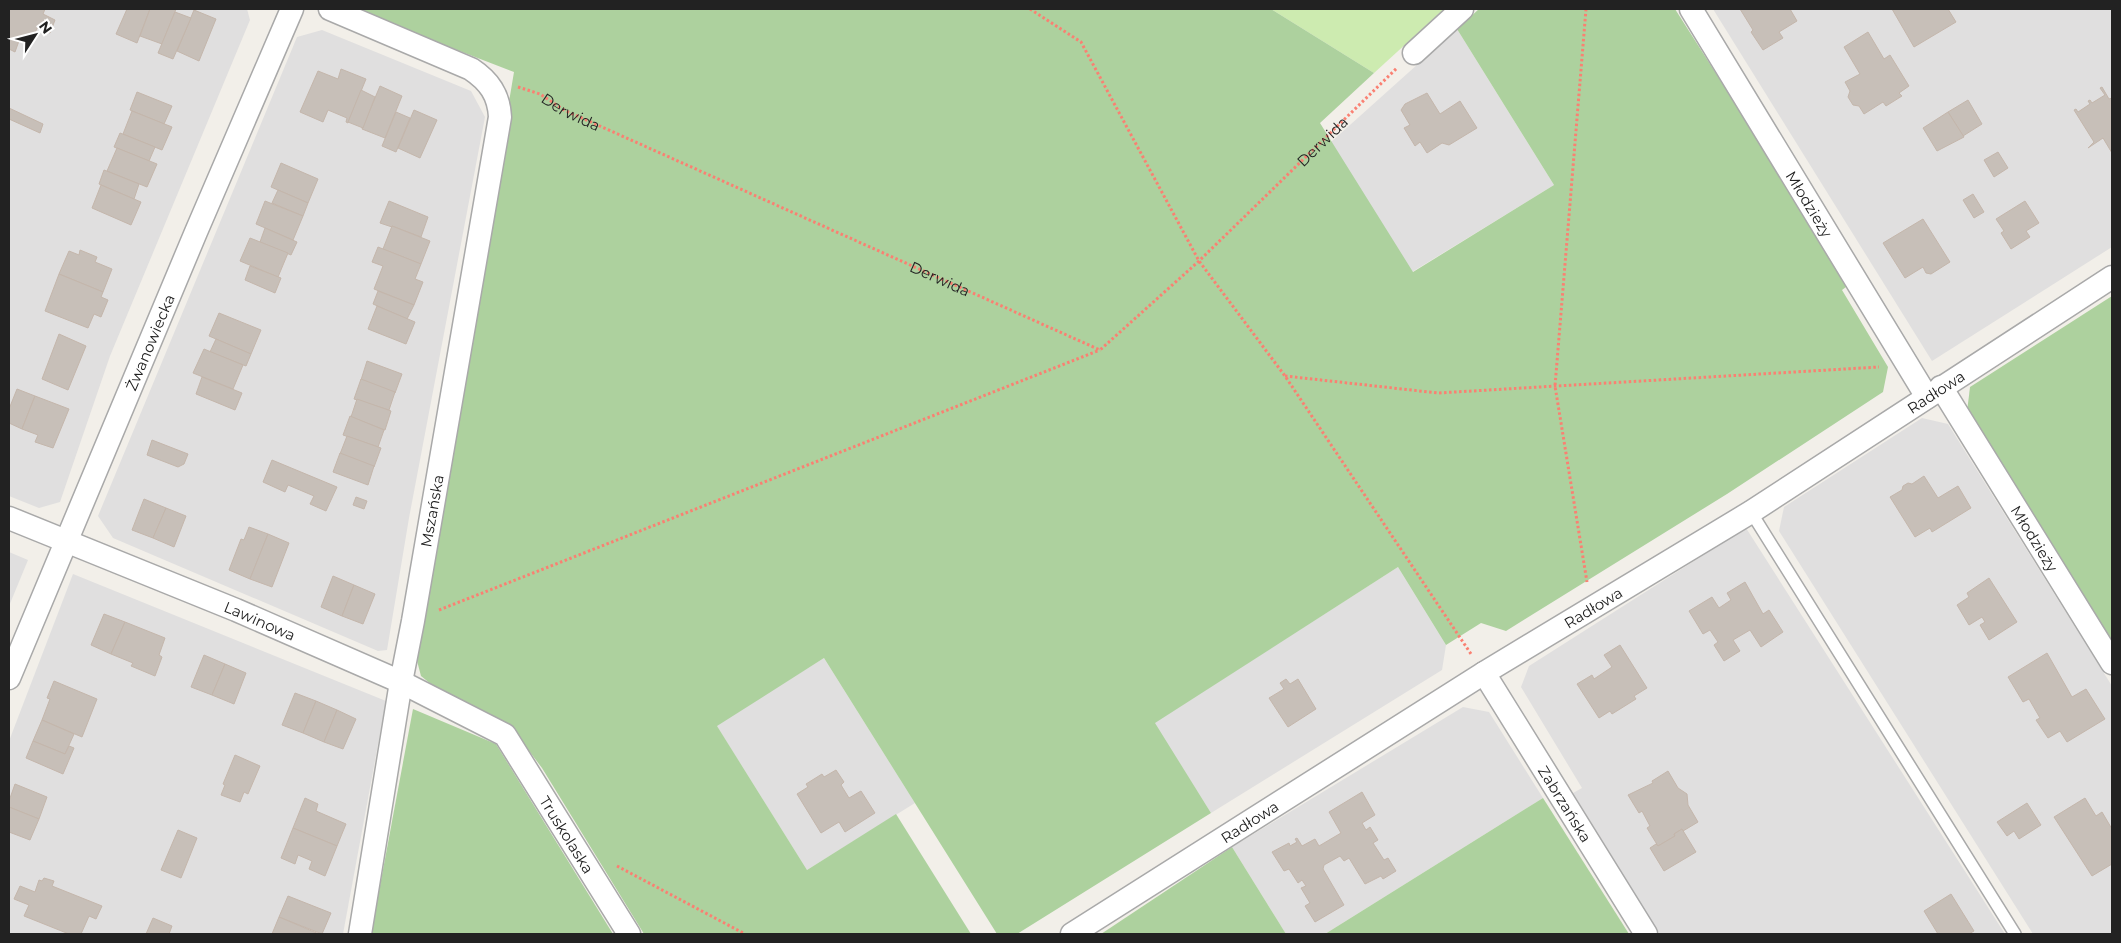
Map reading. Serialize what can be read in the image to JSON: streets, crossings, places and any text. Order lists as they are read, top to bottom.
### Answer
{
  "streets": {
    "street": [
      "Młodzieży",
      "Żwanowiecka",
      "Radłowa",
      "Mszańska",
      "Lawinowa",
      "Zabrzańska",
      "Truskolaska"
    ],
    "path": ["Derwida"]
  },
  "crossings": [
    ["Derwida", "Mszańska"],
    ["Młodzieży", "Radłowa"],
    ["Żwanowiecka", "Lawinowa"],
    ["Radłowa", "Zabrzańska"],
    ["Mszańska", "Lawinowa"],
    ["Lawinowa", "Truskolaska"]
  ],
  "north": "top right"
}
